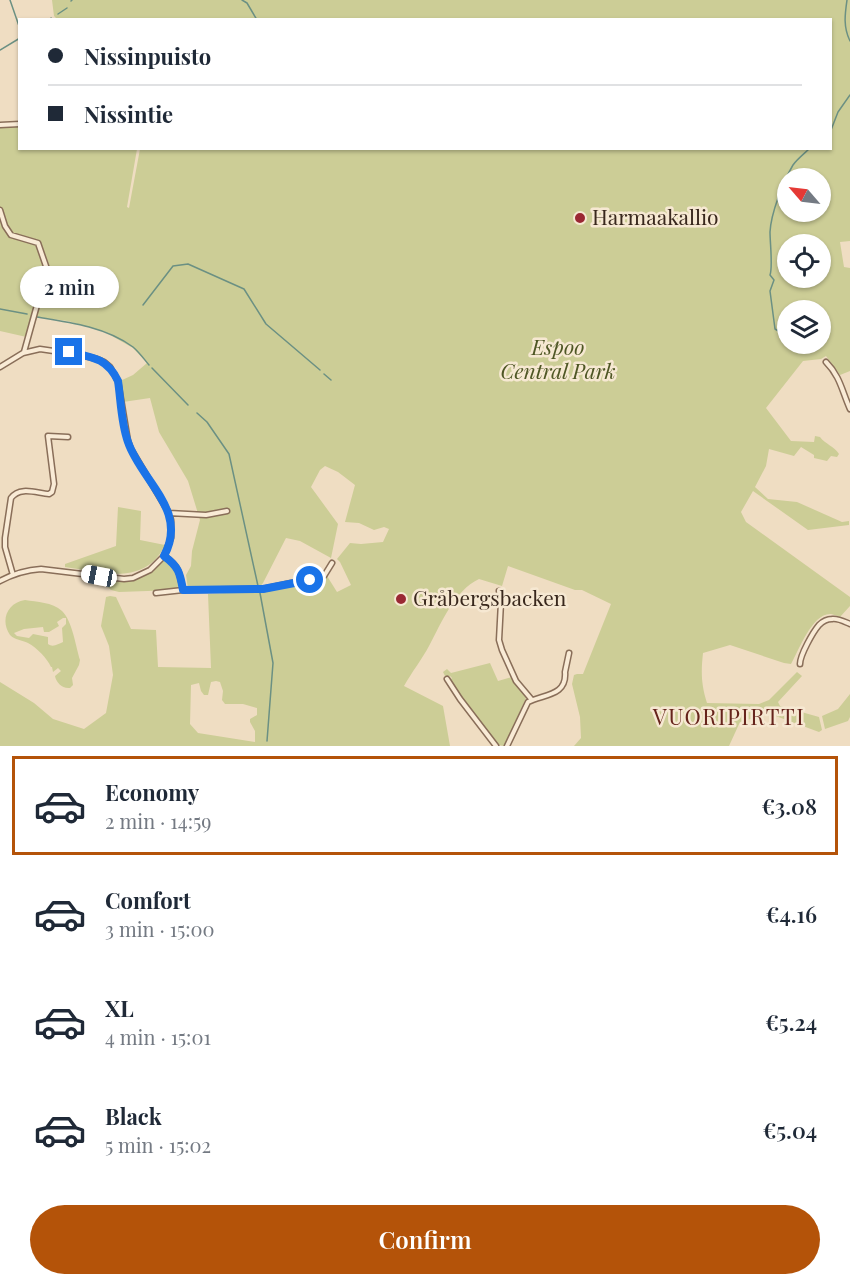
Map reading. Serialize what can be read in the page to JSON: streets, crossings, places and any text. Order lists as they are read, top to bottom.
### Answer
{
  "districts": ["VUORIPIRTTI"],
  "parks": ["Espoo Central Park"],
  "places": ["Harmaakallio", "Gråbergsbacken"],
  "north": "top left",
  "page": {
    "banner": ["Nissinpuisto", "Nissintie"],
    "bubble": "2 min",
    "list": [
      {
        "name": "Economy",
        "note": "2 min · 14:59",
        "value": "€3.08"
      },
      {
        "name": "Comfort",
        "note": "3 min · 15:00",
        "value": "€4.16"
      },
      {
        "name": "XL",
        "note": "4 min · 15:01",
        "value": "€5.24"
      },
      {
        "name": "Black",
        "note": "5 min · 15:02",
        "value": "€5.04"
      }
    ],
    "buttons": "Confirm"
  }
}
